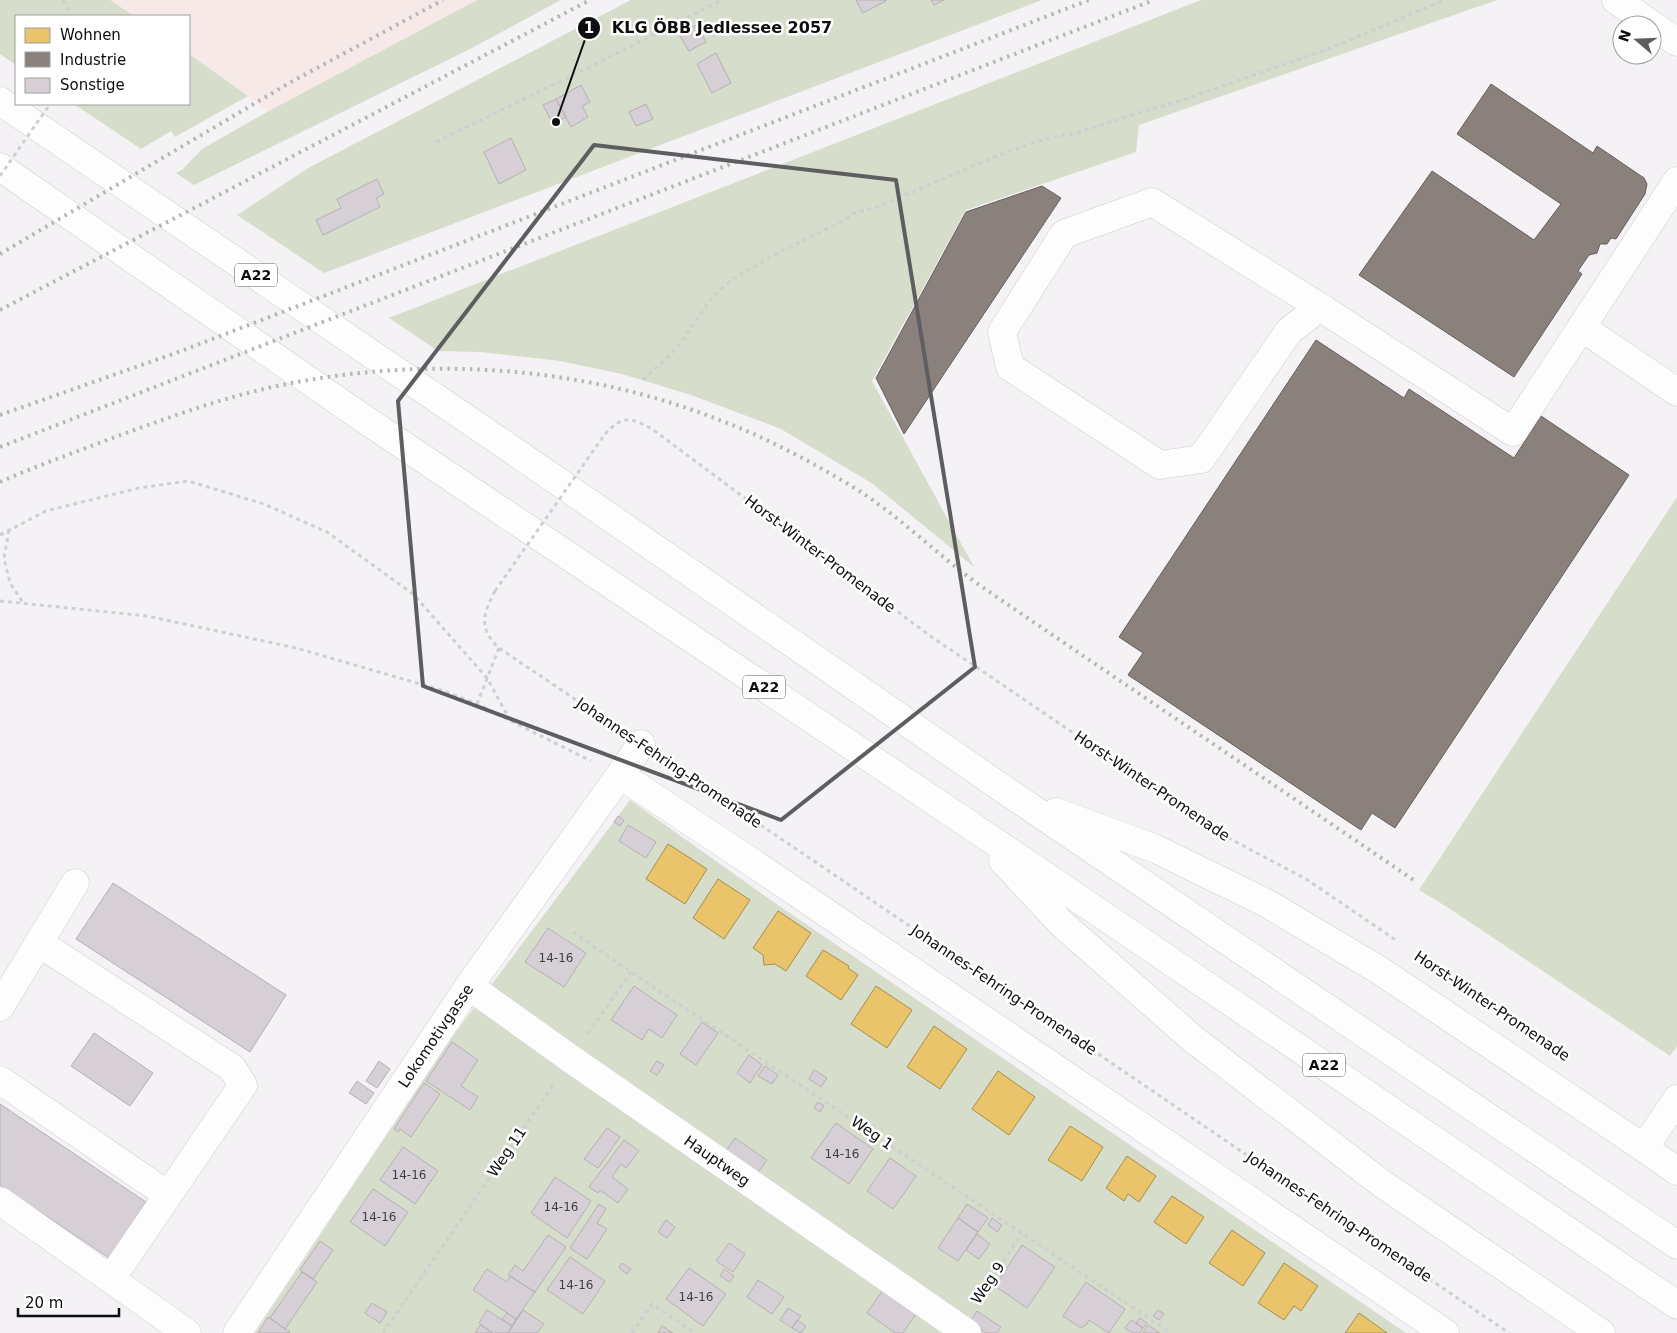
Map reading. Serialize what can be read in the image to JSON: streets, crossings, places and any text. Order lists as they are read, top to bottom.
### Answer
{
  "streets": {
    "main road": ["A22", "Lokomotivgasse", "Hauptweg"],
    "path": [
      "Horst-Winter-Promenade",
      "Johannes-Fehring-Promenade",
      "Weg 1",
      "Weg 11",
      "Weg 9"
    ]
  },
  "crossings": [
    ["Horst-Winter-Promenade", "Johannes-Fehring-Promenade"],
    ["Johannes-Fehring-Promenade", "Lokomotivgasse"],
    ["Lokomotivgasse", "Hauptweg"],
    ["Weg 1", "Weg 11"],
    ["Weg 1", "Weg 9"],
    ["Weg 11", "Hauptweg"],
    ["Hauptweg", "Weg 9"]
  ],
  "places": ["KLG ÖBB Jedlessee 2057"],
  "house_numbers": [
    "14-16",
    "14-16",
    "14-16",
    "14-16",
    "14-16",
    "14-16",
    "14-16"
  ],
  "legend": ["Wohnen", "Industrie", "Sonstige"],
  "scale_bar": "20 m",
  "north": "left"
}
